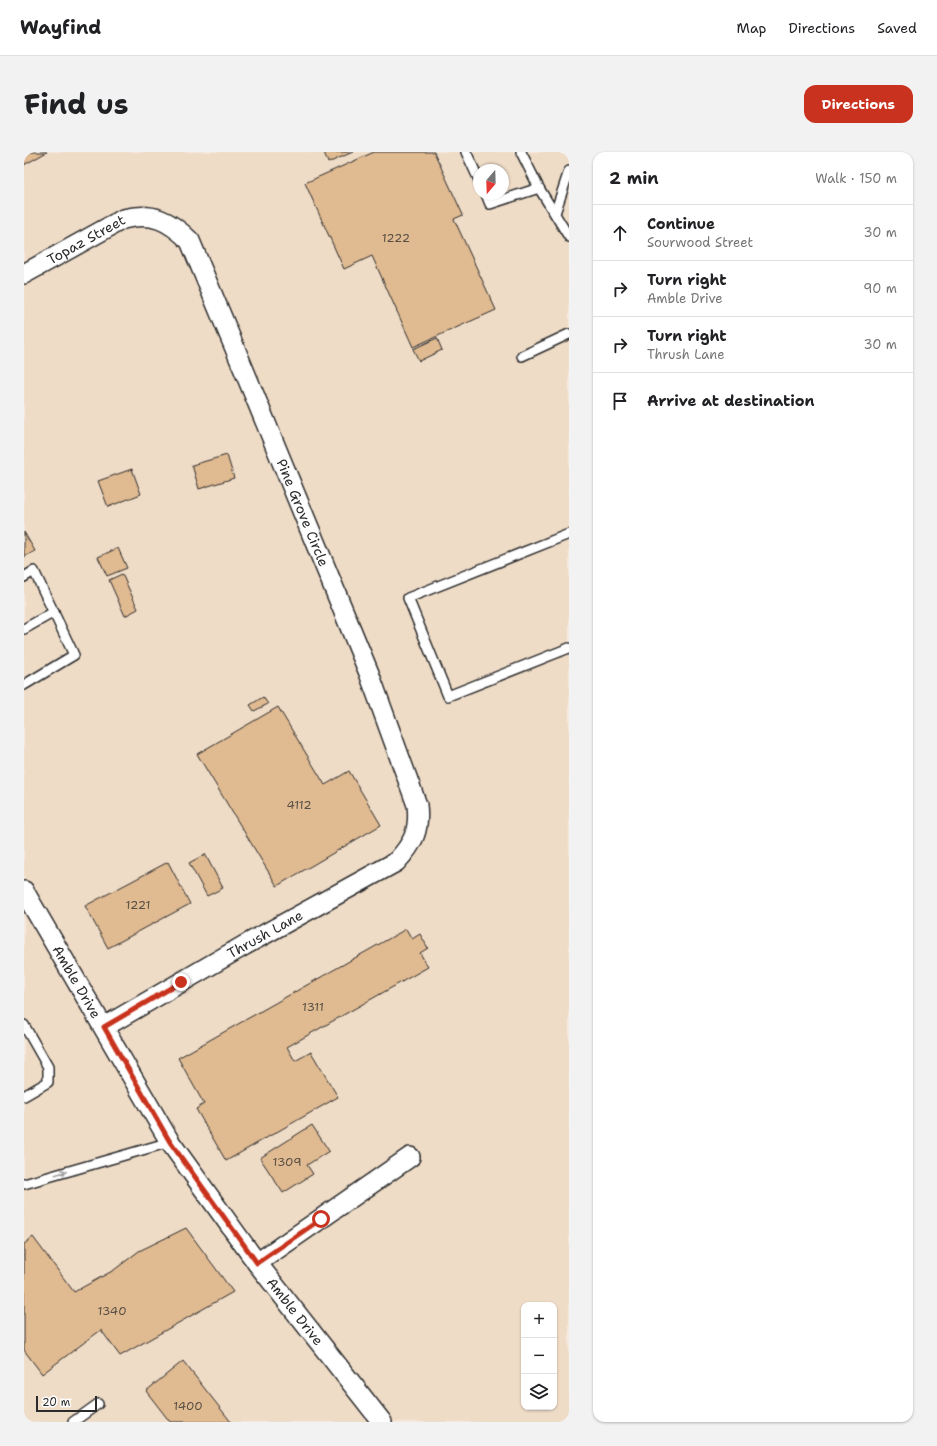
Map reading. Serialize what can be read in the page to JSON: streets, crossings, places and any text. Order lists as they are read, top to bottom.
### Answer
{
  "streets": {
    "street": [
      "Topaz Street",
      "Pine Grove Circle",
      "Thrush Lane",
      "Amble Drive"
    ]
  },
  "crossings": [
    ["Topaz Street", "Pine Grove Circle"],
    ["Pine Grove Circle", "Thrush Lane"],
    ["Thrush Lane", "Amble Drive"]
  ],
  "house_numbers": [
    "1222",
    "4112",
    "1221",
    "1311",
    "1309",
    "1340",
    "1400"
  ],
  "scale_bar": "20 m",
  "north": "bottom",
  "page": {
    "header": "Wayfind",
    "nav": ["Map", "Directions", "Saved"],
    "title": "Find us",
    "buttons": "Directions",
    "heading": ["2 min", "Walk · 150 m"],
    "list": [
      ["Continue", "Sourwood Street", "30 m"],
      ["Turn right", "Amble Drive", "90 m"],
      ["Turn right", "Thrush Lane", "30 m"],
      "Arrive at destination"
    ],
    "map_buttons": ["+", "−"],
    "scale": "20 m"
  }
}
